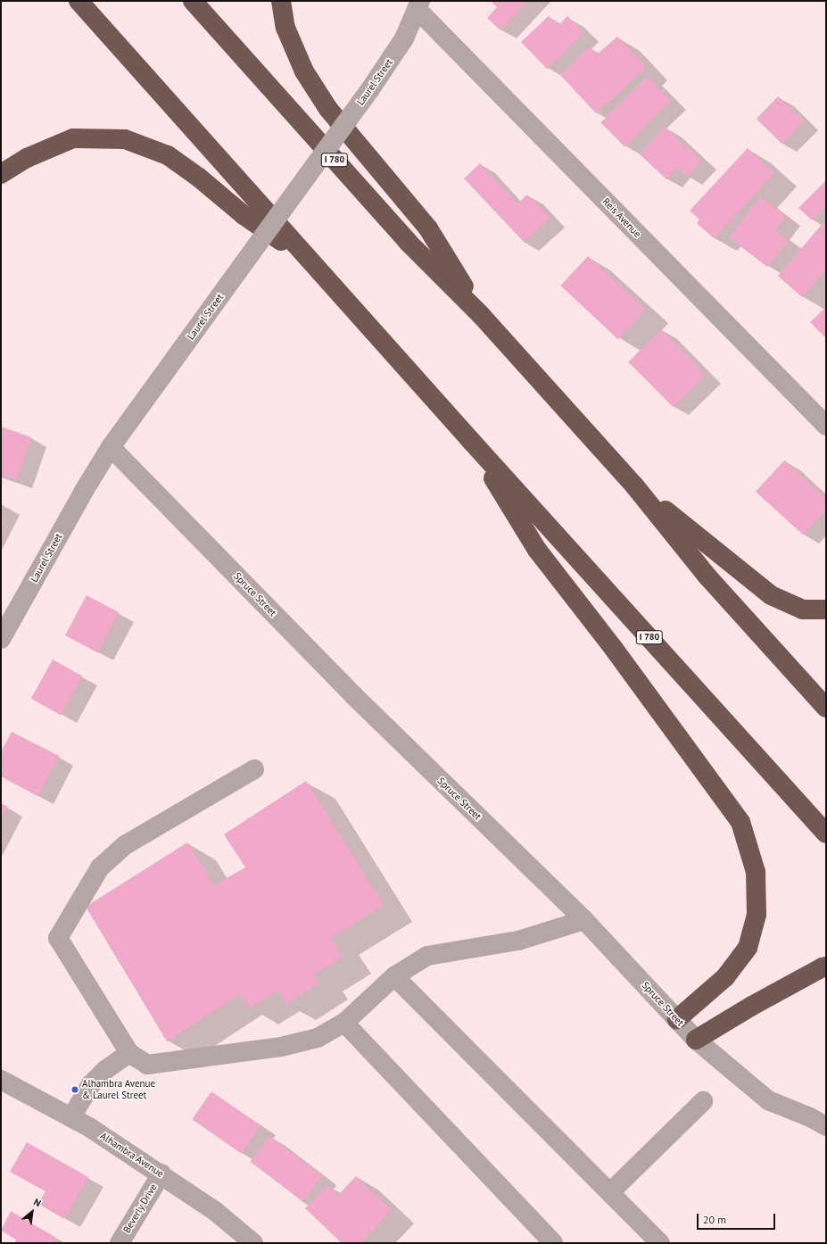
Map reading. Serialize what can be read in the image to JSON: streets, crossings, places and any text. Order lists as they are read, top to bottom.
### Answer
{
  "streets": {
    "highway": ["I 780"],
    "street": [
      "Laurel Street",
      "Reis Avenue",
      "Spruce Street",
      "Alhambra Avenue",
      "Beverly Drive"
    ]
  },
  "crossings": [
    ["Laurel Street", "Reis Avenue"],
    ["Laurel Street", "Spruce Street"],
    ["Alhambra Avenue", "Beverly Drive"]
  ],
  "places": ["Alhambra Avenue & Laurel Street"],
  "scale_bar": "20 m",
  "north": "top right"
}
